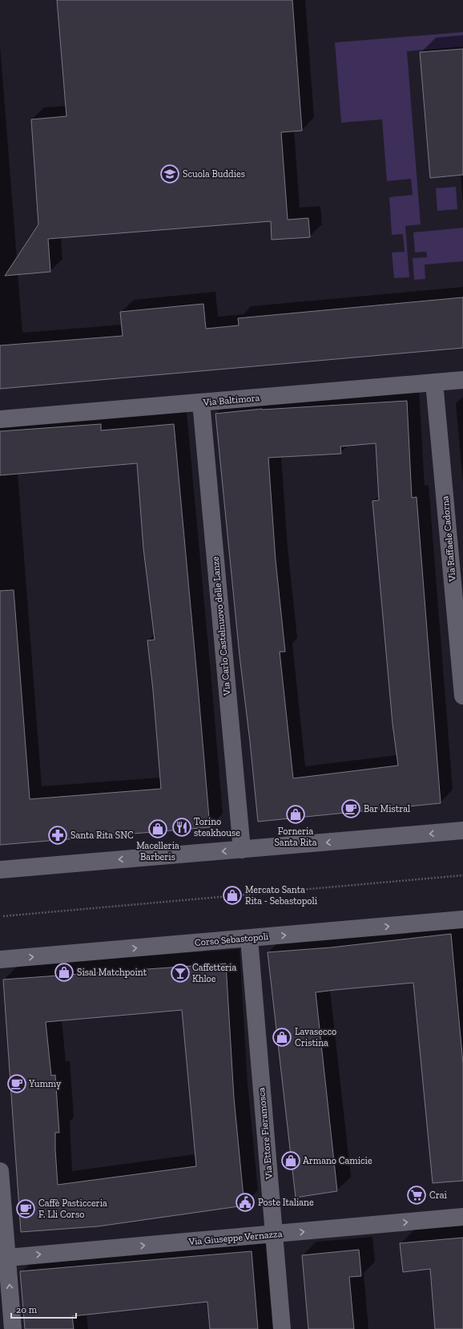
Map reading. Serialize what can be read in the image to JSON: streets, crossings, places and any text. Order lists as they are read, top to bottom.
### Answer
{
  "streets": {
    "street": [
      "Via Baltimora",
      "Via Raffaele Cadorna",
      "Via Carlo Castelnuovo delle Lanze",
      "Corso Sebastopoli",
      "Via Ettore Fieramosca",
      "Via Giuseppe Vernazza"
    ]
  },
  "crossings": [
    ["Via Baltimora", "Via Raffaele Cadorna"],
    ["Via Baltimora", "Via Carlo Castelnuovo delle Lanze"],
    ["Corso Sebastopoli", "Via Ettore Fieramosca"],
    ["Via Ettore Fieramosca", "Via Giuseppe Vernazza"]
  ],
  "one_way": ["Via Giuseppe Vernazza"],
  "places": {
    "school or university": ["Scuola Buddies"],
    "cafe": ["Bar Mistral", "Yummy", "Caffè Pasticceria F. Lli Corso"],
    "shop": [
      "Forneria Santa Rita",
      "Macelleria Barberis",
      "Mercato Santa Rita - Sebastopoli",
      "Sisal Matchpoint",
      "Lavasecco Cristina",
      "Armano Camicie"
    ],
    "restaurant": ["Torino steakhouse"],
    "pharmacy": ["Santa Rita SNC"],
    "bar": ["Caffetteria Khloe"],
    "supermarket": ["Crai"],
    "public building": ["Poste Italiane"]
  },
  "scale_bar": "20 m"
}
